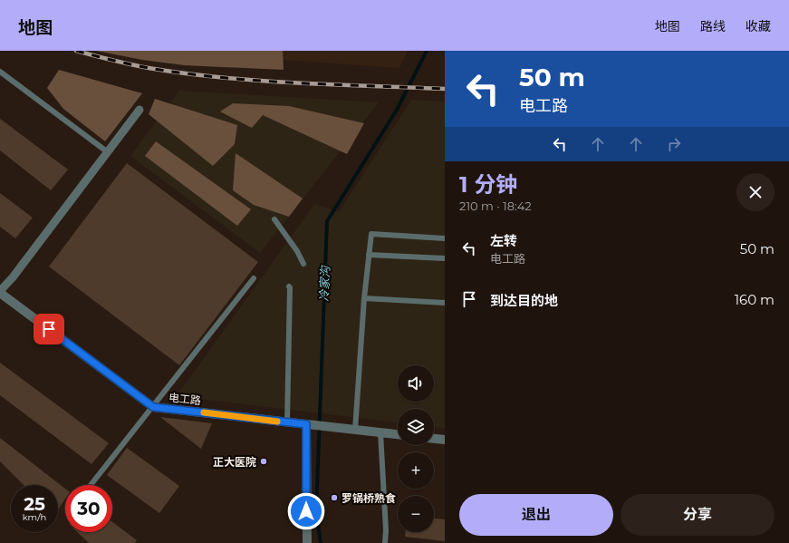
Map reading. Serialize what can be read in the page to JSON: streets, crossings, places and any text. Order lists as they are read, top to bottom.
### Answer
{
  "streets": {
    "street": ["电工路"]
  },
  "water": ["冷家沟"],
  "places": ["正大医院", "罗锅桥熟食"],
  "page": {
    "header": "地图",
    "nav": ["地图", "路线", "收藏"],
    "turn": ["50 m", "电工路"],
    "heading": ["1 分钟", "210 m · 18:42"],
    "list": [
      {
        "name": "左转",
        "note": "电工路",
        "value": "50 m"
      },
      {
        "name": "到达目的地",
        "value": "160 m"
      }
    ],
    "map_buttons": ["+", "−"],
    "speed": "25 km/h",
    "limit": "30",
    "buttons": ["退出", "分享"]
  }
}
